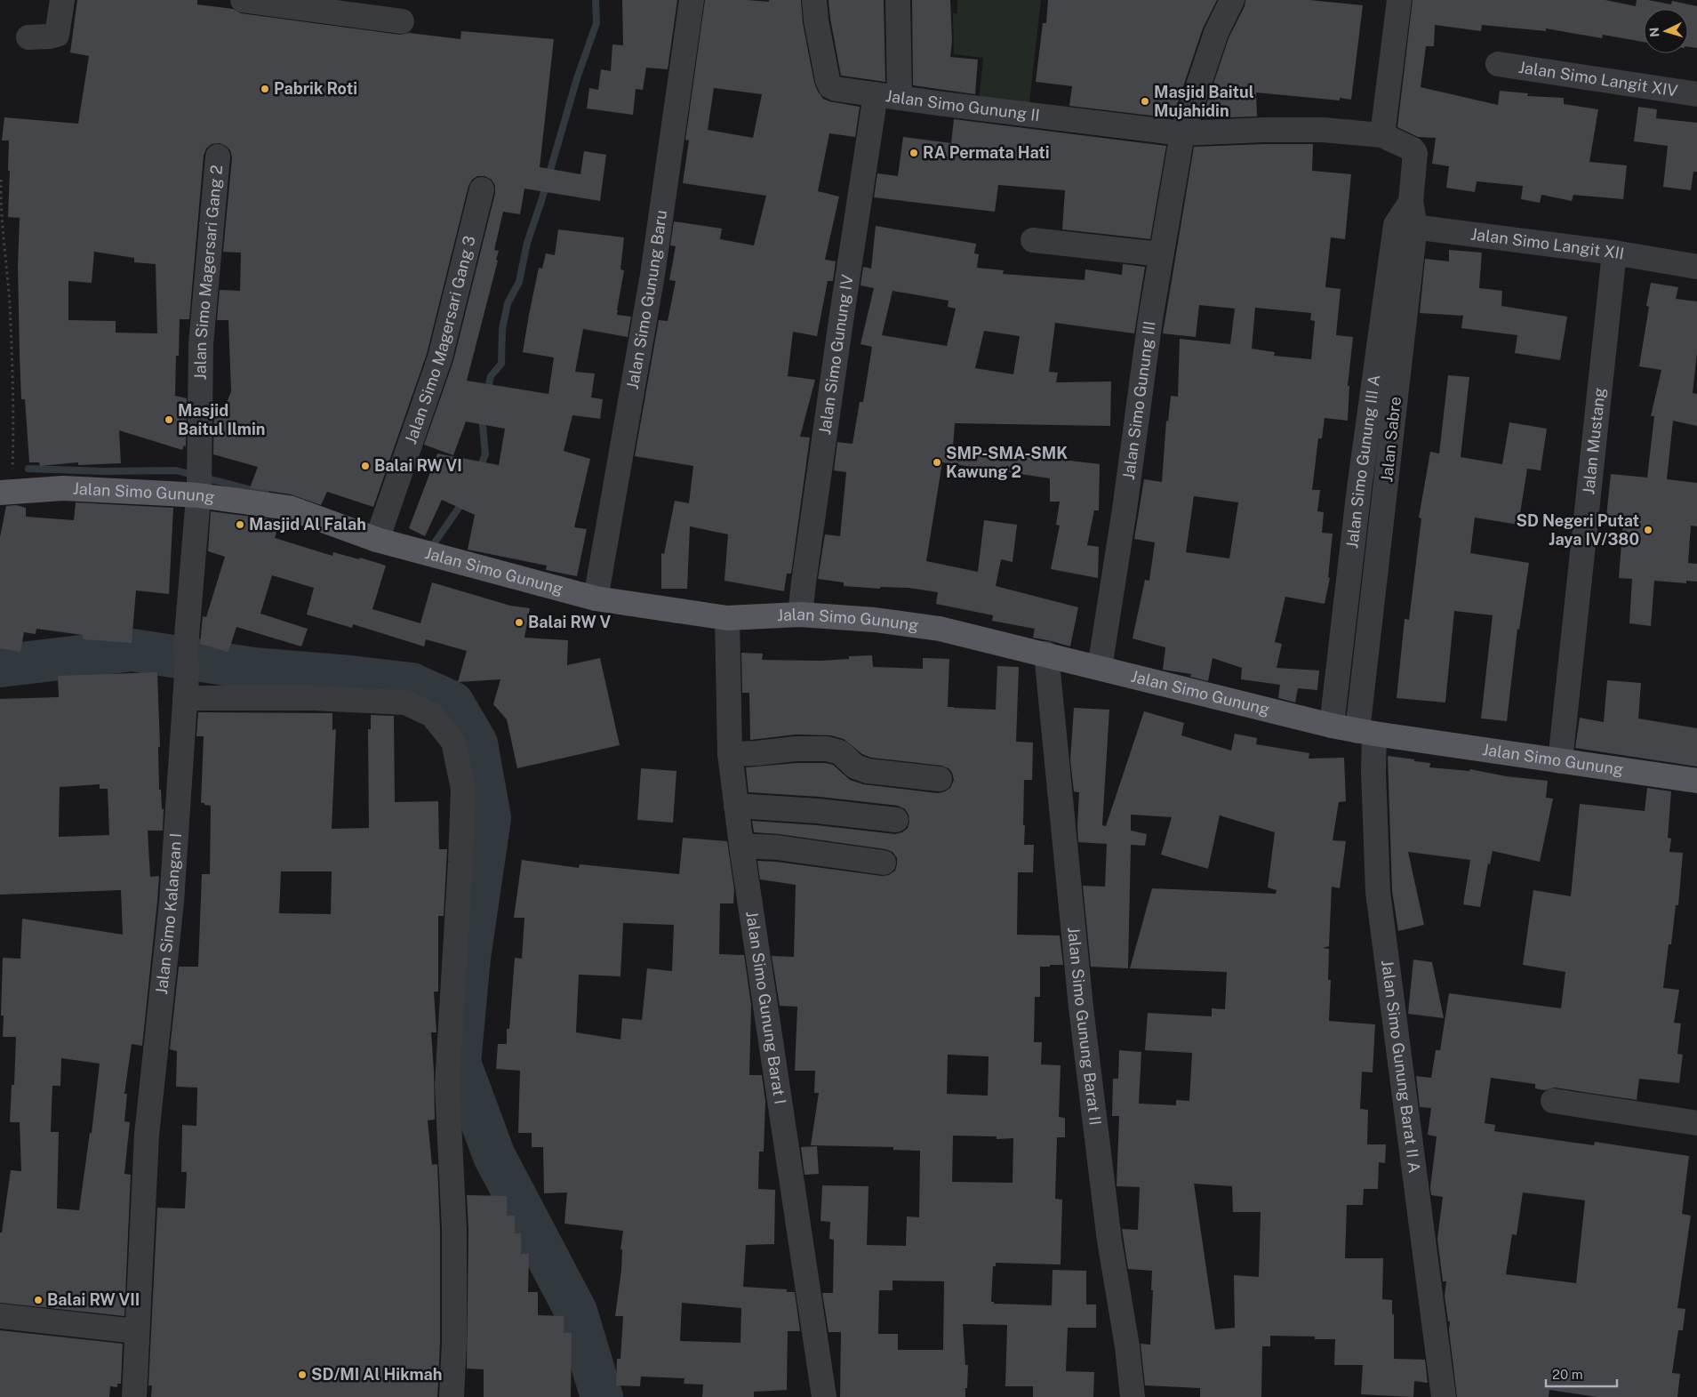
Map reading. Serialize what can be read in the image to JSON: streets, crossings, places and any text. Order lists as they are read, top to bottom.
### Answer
{
  "streets": {
    "main road": ["Jalan Simo Gunung"],
    "street": [
      "Jalan Simo Langit XIV",
      "Jalan Simo Gunung II",
      "Jalan Simo Langit XII",
      "Jalan Simo Magersari Gang 2",
      "Jalan Simo Gunung Baru",
      "Jalan Simo Magersari Gang 3",
      "Jalan Simo Gunung IV",
      "Jalan Simo Gunung III",
      "Jalan Sabre",
      "Jalan Mustang",
      "Jalan Simo Gunung III A",
      "Jalan Simo Kalangan I",
      "Jalan Simo Gunung Barat I",
      "Jalan Simo Gunung Barat II",
      "Jalan Simo Gunung Barat II A"
    ]
  },
  "crossings": [
    ["Jalan Simo Gunung II", "Jalan Simo Gunung IV"],
    ["Jalan Simo Gunung II", "Jalan Simo Gunung III"],
    ["Jalan Simo Gunung II", "Jalan Sabre"],
    ["Jalan Simo Langit XII", "Jalan Sabre"],
    ["Jalan Simo Langit XII", "Jalan Mustang"],
    ["Jalan Simo Langit XII", "Jalan Simo Gunung III A"],
    ["Jalan Simo Magersari Gang 2", "Jalan Simo Gunung"],
    ["Jalan Simo Magersari Gang 2", "Jalan Simo Kalangan I"],
    ["Jalan Simo Gunung Baru", "Jalan Simo Gunung"],
    ["Jalan Simo Magersari Gang 3", "Jalan Simo Gunung"],
    ["Jalan Simo Gunung IV", "Jalan Simo Gunung"],
    ["Jalan Simo Gunung III", "Jalan Simo Gunung"],
    ["Jalan Sabre", "Jalan Simo Gunung III A"],
    ["Jalan Sabre", "Jalan Simo Gunung"],
    ["Jalan Sabre", "Jalan Simo Gunung Barat II A"],
    ["Jalan Mustang", "Jalan Simo Gunung"],
    ["Jalan Simo Gunung III A", "Jalan Simo Gunung"],
    ["Jalan Simo Gunung", "Jalan Simo Kalangan I"],
    ["Jalan Simo Gunung", "Jalan Simo Gunung Barat I"],
    ["Jalan Simo Gunung", "Jalan Simo Gunung Barat II"],
    ["Jalan Simo Gunung", "Jalan Simo Gunung Barat II A"]
  ],
  "places": [
    "Pabrik Roti",
    "Masjid Baitul Mujahidin",
    "RA Permata Hati",
    "Masjid Baitul Ilmin",
    "SMP-SMA-SMK Kawung 2",
    "Balai RW VI",
    "Masjid Al Falah",
    "SD Negeri Putat Jaya IV/380",
    "Balai RW V",
    "Balai RW VII",
    "SD/MI Al Hikmah"
  ],
  "scale_bar": "20 m",
  "north": "left"
}
